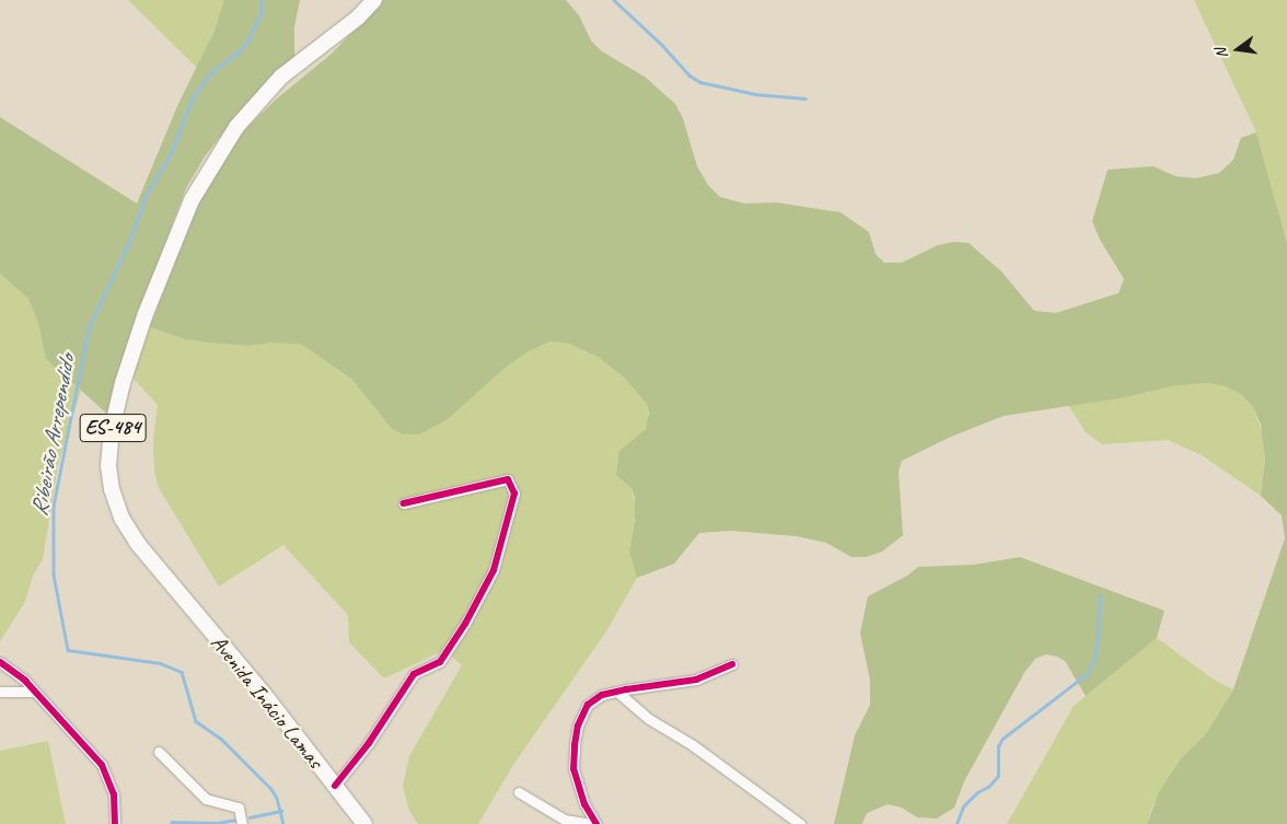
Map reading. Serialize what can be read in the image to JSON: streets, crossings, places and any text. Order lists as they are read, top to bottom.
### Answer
{
  "streets": {
    "main road": ["ES-484", "Avenida Inácio Lamas"]
  },
  "water": ["Ribeirão Arrependido"],
  "north": "left"
}
